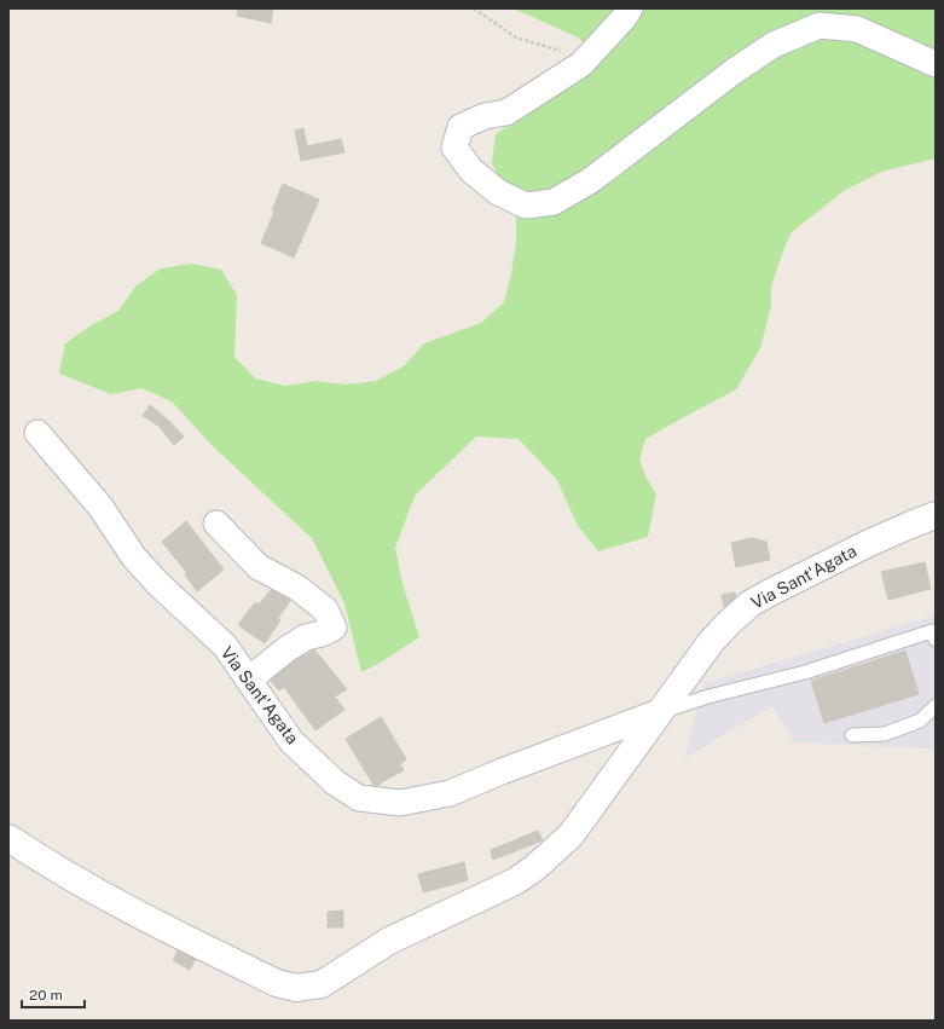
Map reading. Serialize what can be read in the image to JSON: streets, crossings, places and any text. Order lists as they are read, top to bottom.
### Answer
{
  "streets": {
    "street": ["Via Sant'Agata"]
  },
  "scale_bar": "20 m"
}
